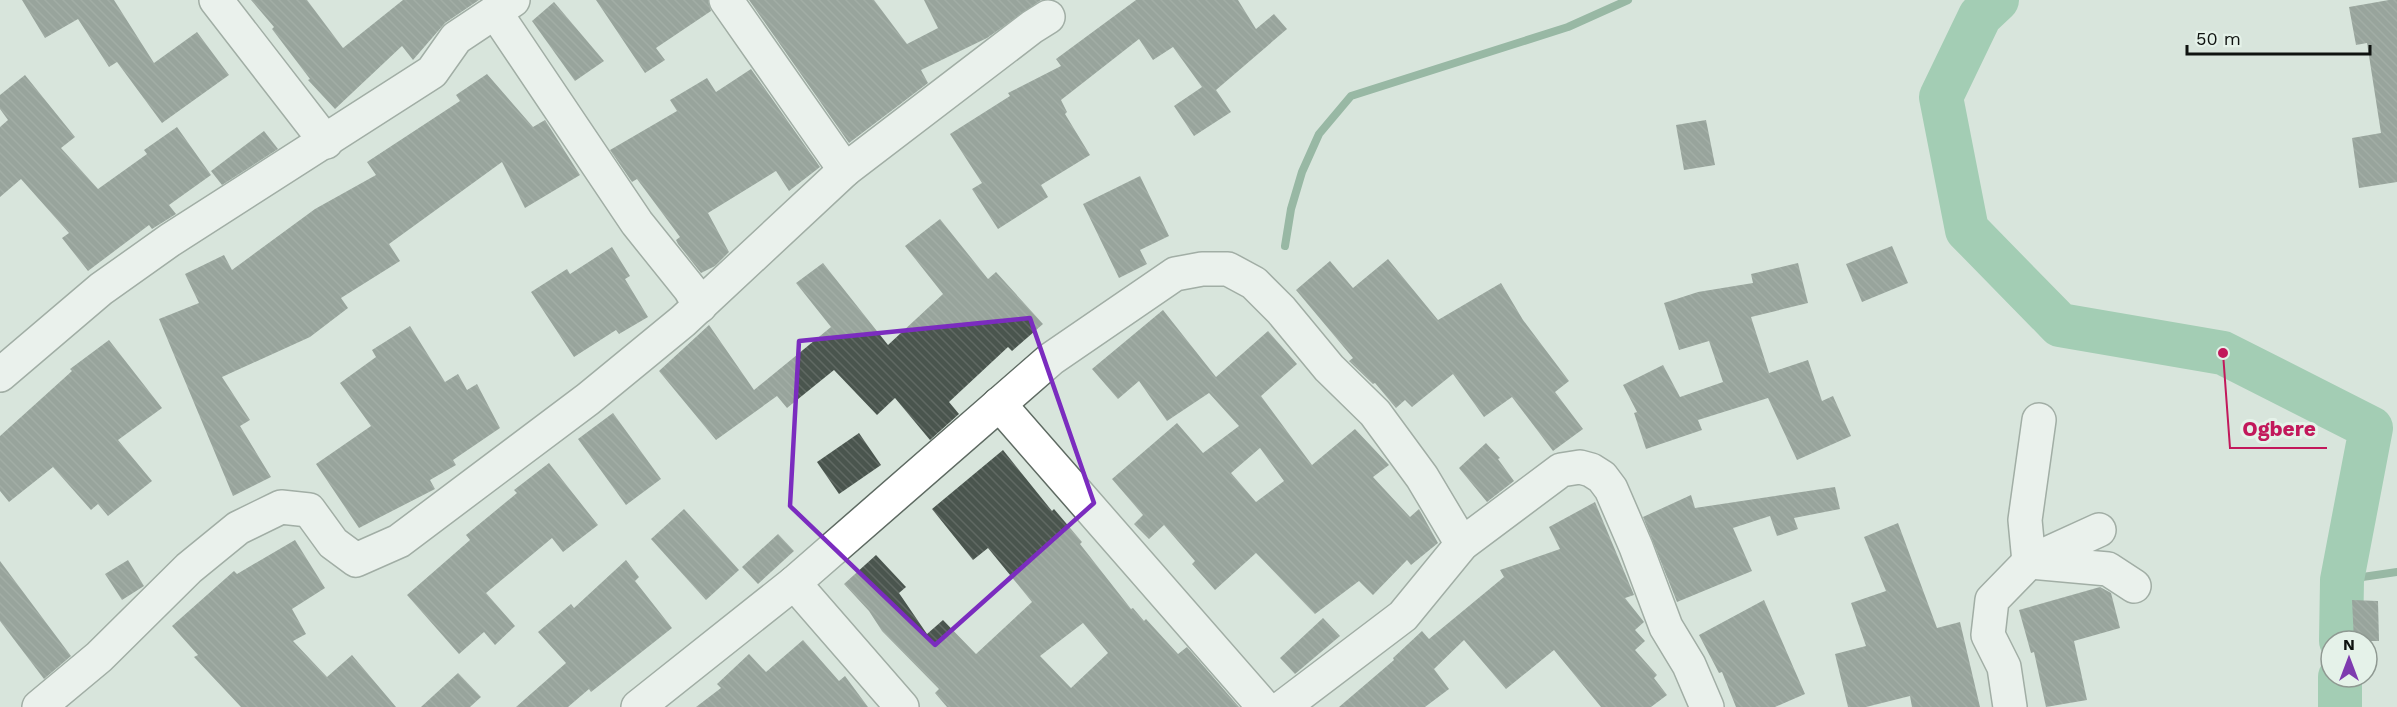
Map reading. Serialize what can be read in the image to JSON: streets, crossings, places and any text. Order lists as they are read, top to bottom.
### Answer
{
  "places": ["Ogbere"],
  "scale_bar": "50 m",
  "north": "top"
}
